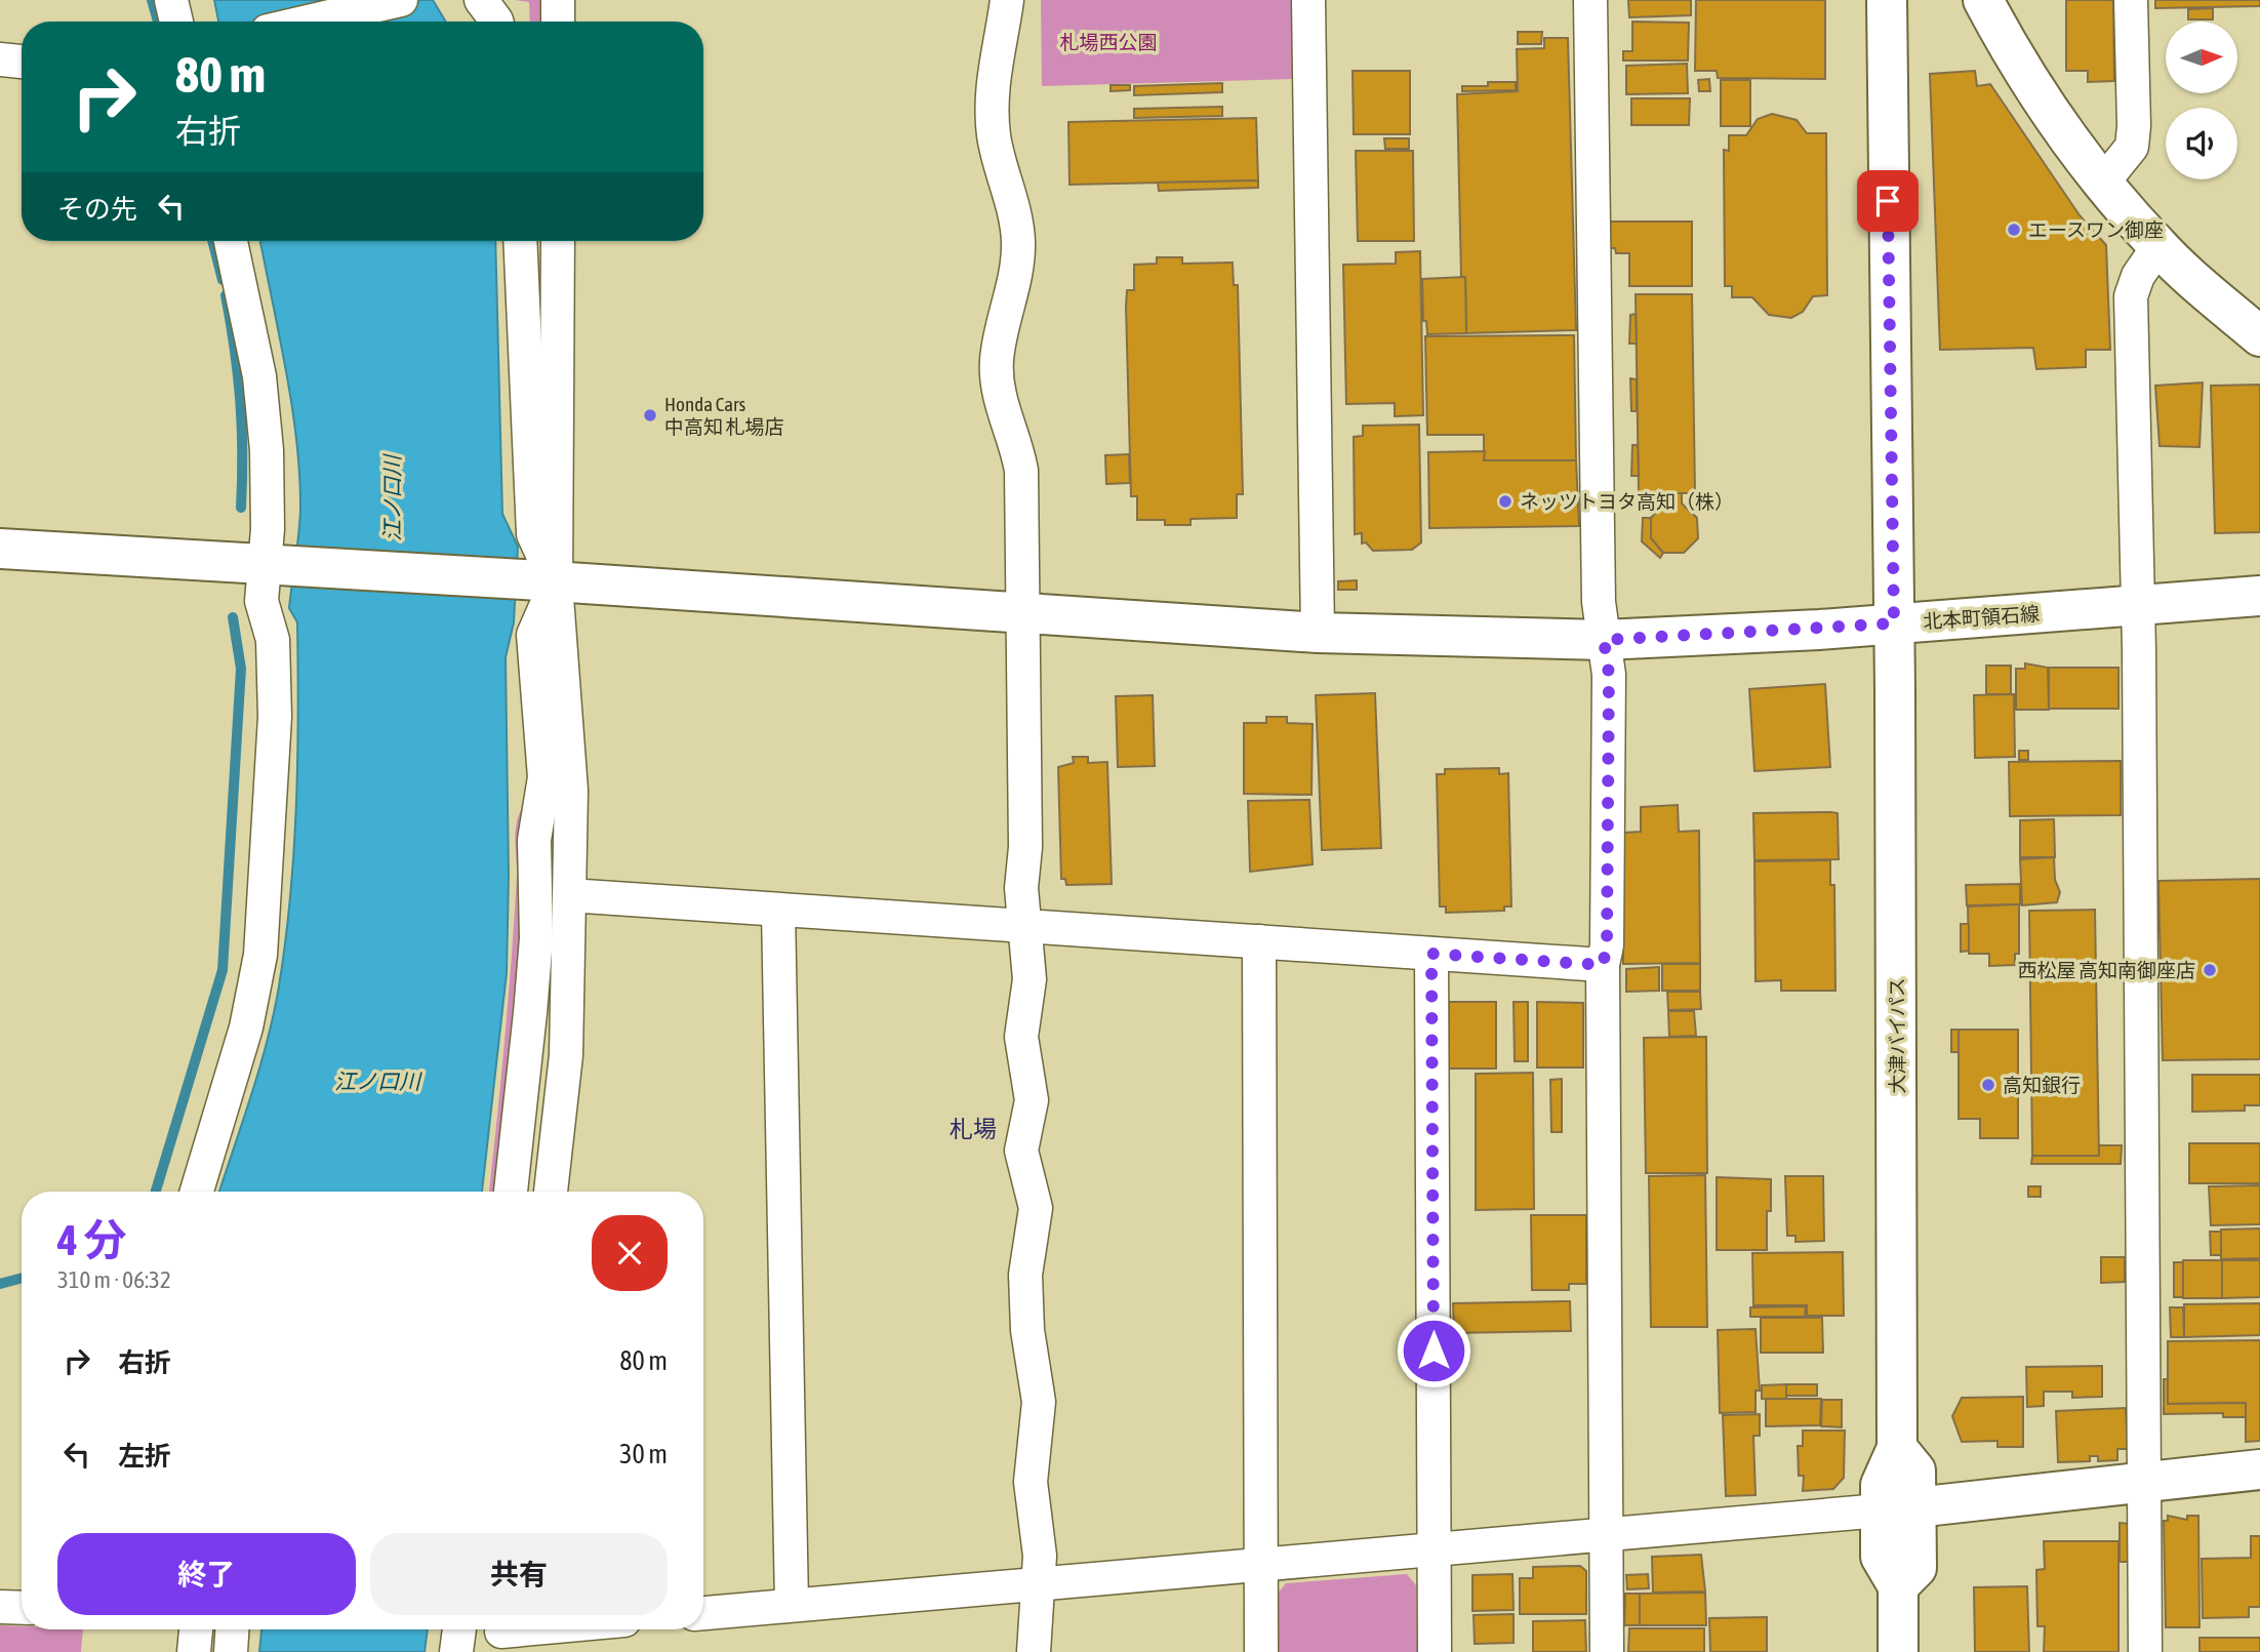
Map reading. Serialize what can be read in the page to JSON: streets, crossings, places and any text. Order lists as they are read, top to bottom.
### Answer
{
  "streets": {
    "street": ["北本町領石線", "大津バイパス"]
  },
  "crossings": [
    ["北本町領石線", "大津バイパス"]
  ],
  "districts": ["札場"],
  "water": ["江ノ口川"],
  "parks": ["札場西公園"],
  "places": [
    "エースワン御座",
    "Honda Cars 中高知 札場店",
    "ネッツトヨタ高知（株）",
    "西松屋 高知南御座店",
    "高知銀行"
  ],
  "north": "right",
  "page": {
    "turn": ["80 m", "右折"],
    "then": "その先",
    "heading": ["4 分", "310 m · 06:32"],
    "list": [
      {
        "name": "右折",
        "value": "80 m"
      },
      {
        "name": "左折",
        "value": "30 m"
      }
    ],
    "buttons": ["終了", "共有"]
  }
}
